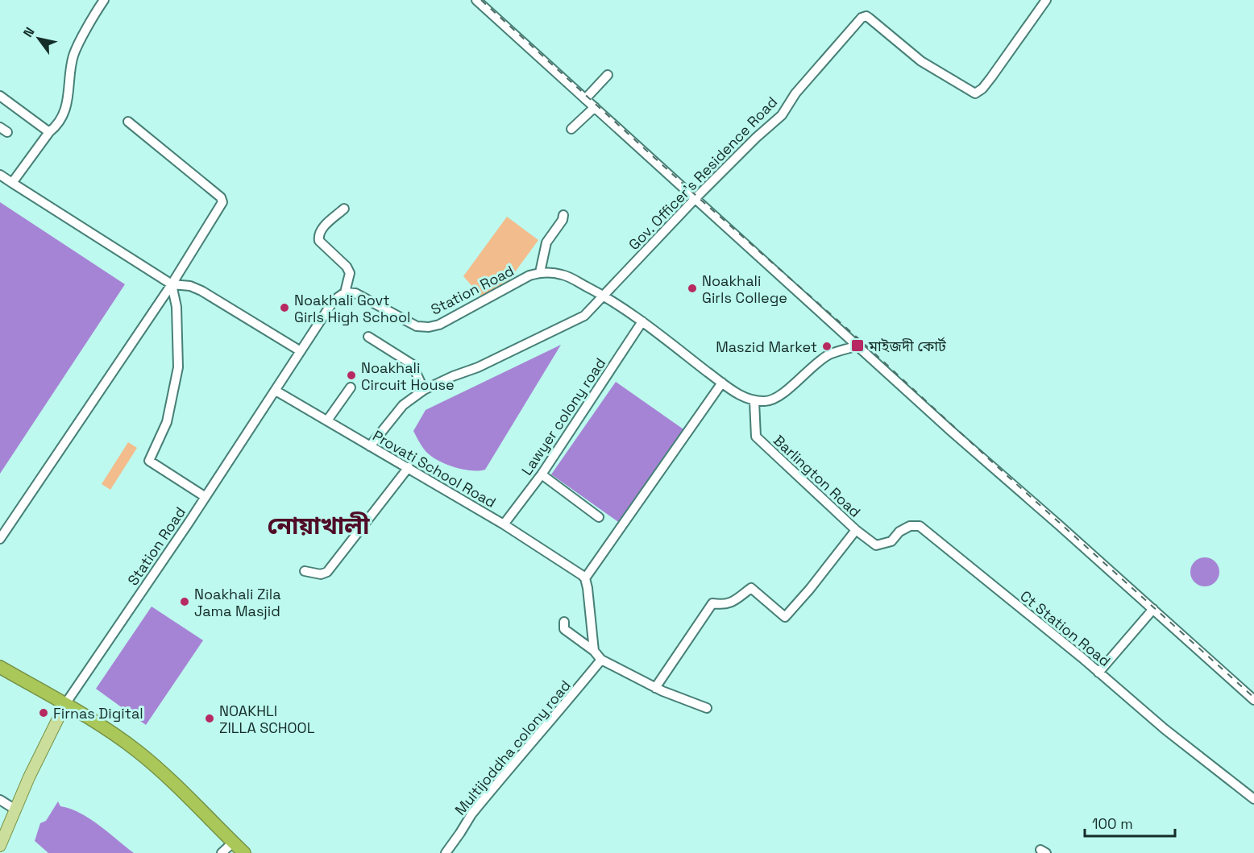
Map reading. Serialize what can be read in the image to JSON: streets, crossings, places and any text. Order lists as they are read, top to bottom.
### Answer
{
  "streets": {
    "street": [
      "Gov. Officer's Residence Road",
      "Station Road",
      "Lawyer colony road",
      "Provati School Road",
      "Barlington Road",
      "Ct Station Road",
      "Multijoddha colony road"
    ]
  },
  "crossings": [
    ["Gov. Officer's Residence Road", "Station Road"],
    ["Gov. Officer's Residence Road", "Provati School Road"],
    ["Station Road", "Lawyer colony road"],
    ["Station Road", "Provati School Road"],
    ["Station Road", "Barlington Road"],
    ["Lawyer colony road", "Provati School Road"],
    ["Barlington Road", "Ct Station Road"]
  ],
  "districts": ["নোয়াখালী"],
  "places": {
    "other": [
      "Noakhali Girls College",
      "Noakhali Govt Girls High School",
      "Maszid Market",
      "Noakhali Circuit House",
      "Noakhali Zila Jama Masjid",
      "Firnas Digital",
      "NOAKHLI ZILLA SCHOOL"
    ],
    "transit": ["মাইজদী কোর্ট"]
  },
  "scale_bar": "100 m",
  "north": "top left"
}
